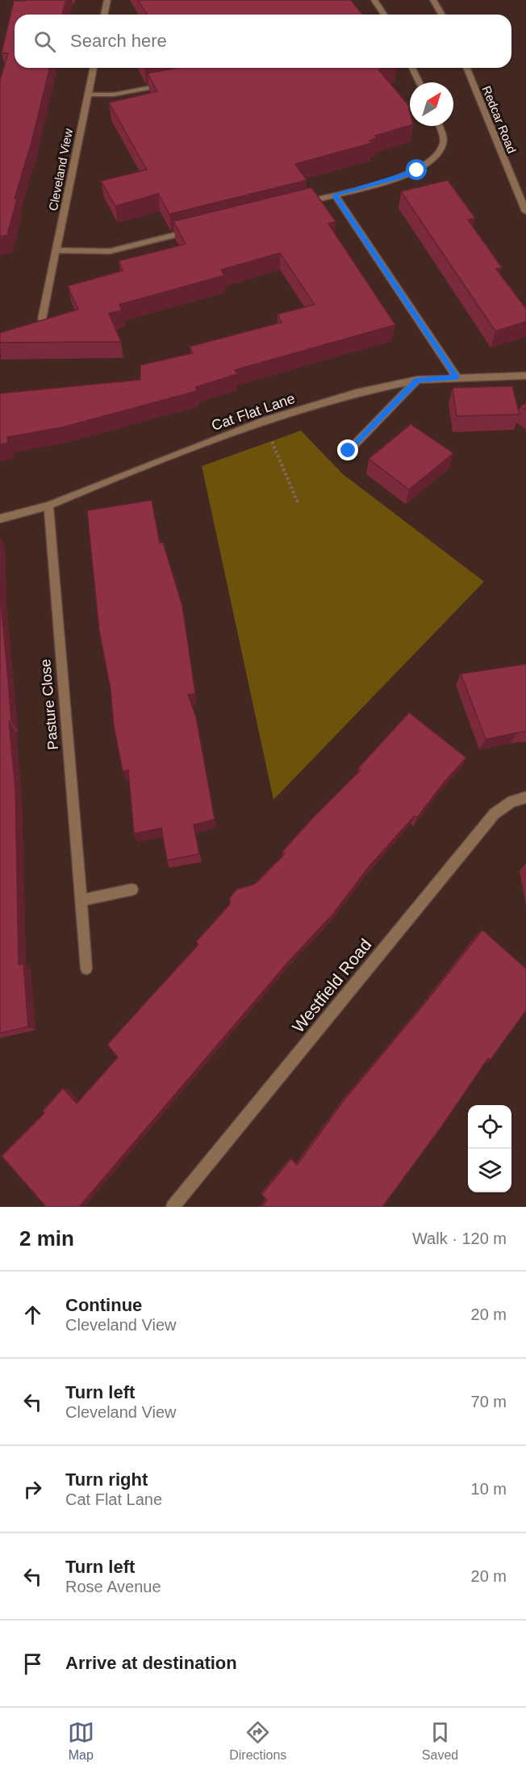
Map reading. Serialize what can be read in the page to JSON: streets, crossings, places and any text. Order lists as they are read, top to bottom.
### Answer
{
  "streets": {
    "street": [
      "Redcar Road",
      "Cleveland View",
      "Cat Flat Lane",
      "Pasture Close",
      "Westfield Road"
    ]
  },
  "crossings": [
    ["Cat Flat Lane", "Pasture Close"]
  ],
  "north": "top right",
  "page": {
    "search": "Search here",
    "heading": ["2 min", "Walk · 120 m"],
    "list": [
      ["Continue", "Cleveland View", "20 m"],
      ["Turn left", "Cleveland View", "70 m"],
      ["Turn right", "Cat Flat Lane", "10 m"],
      ["Turn left", "Rose Avenue", "20 m"],
      "Arrive at destination"
    ],
    "nav": ["Map", "Directions", "Saved"]
  }
}
